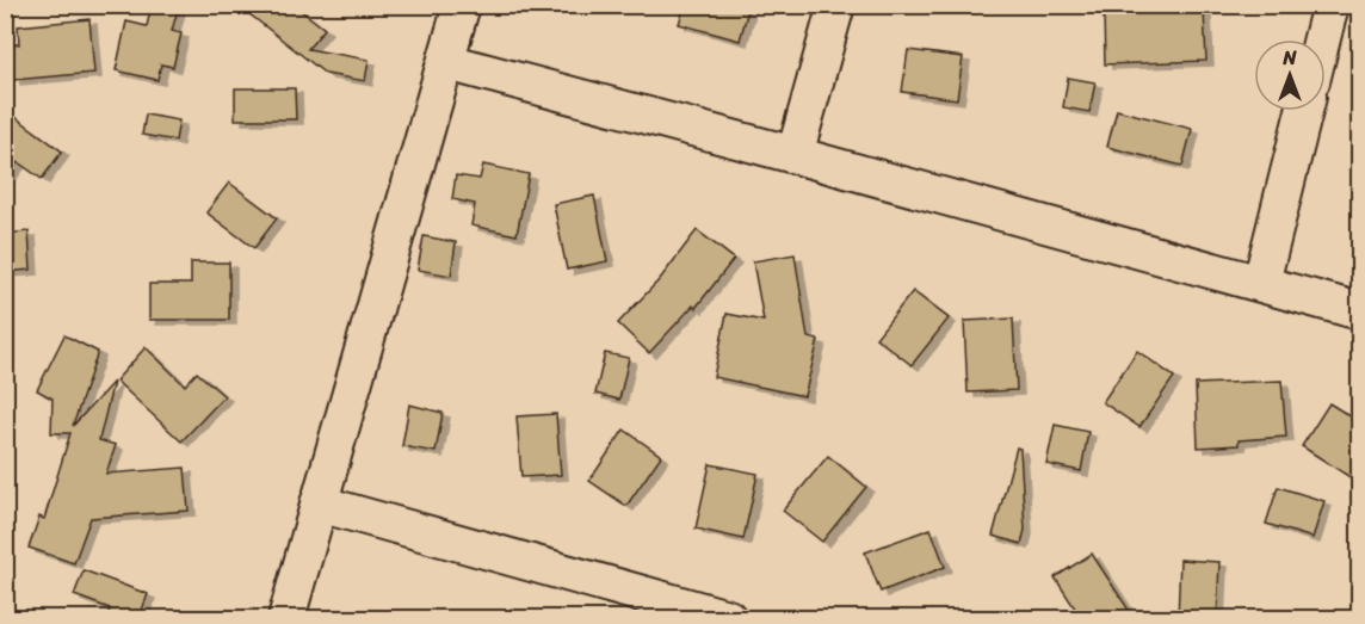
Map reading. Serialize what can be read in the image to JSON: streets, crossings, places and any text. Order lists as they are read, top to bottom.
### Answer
{
  "north": "top"
}
